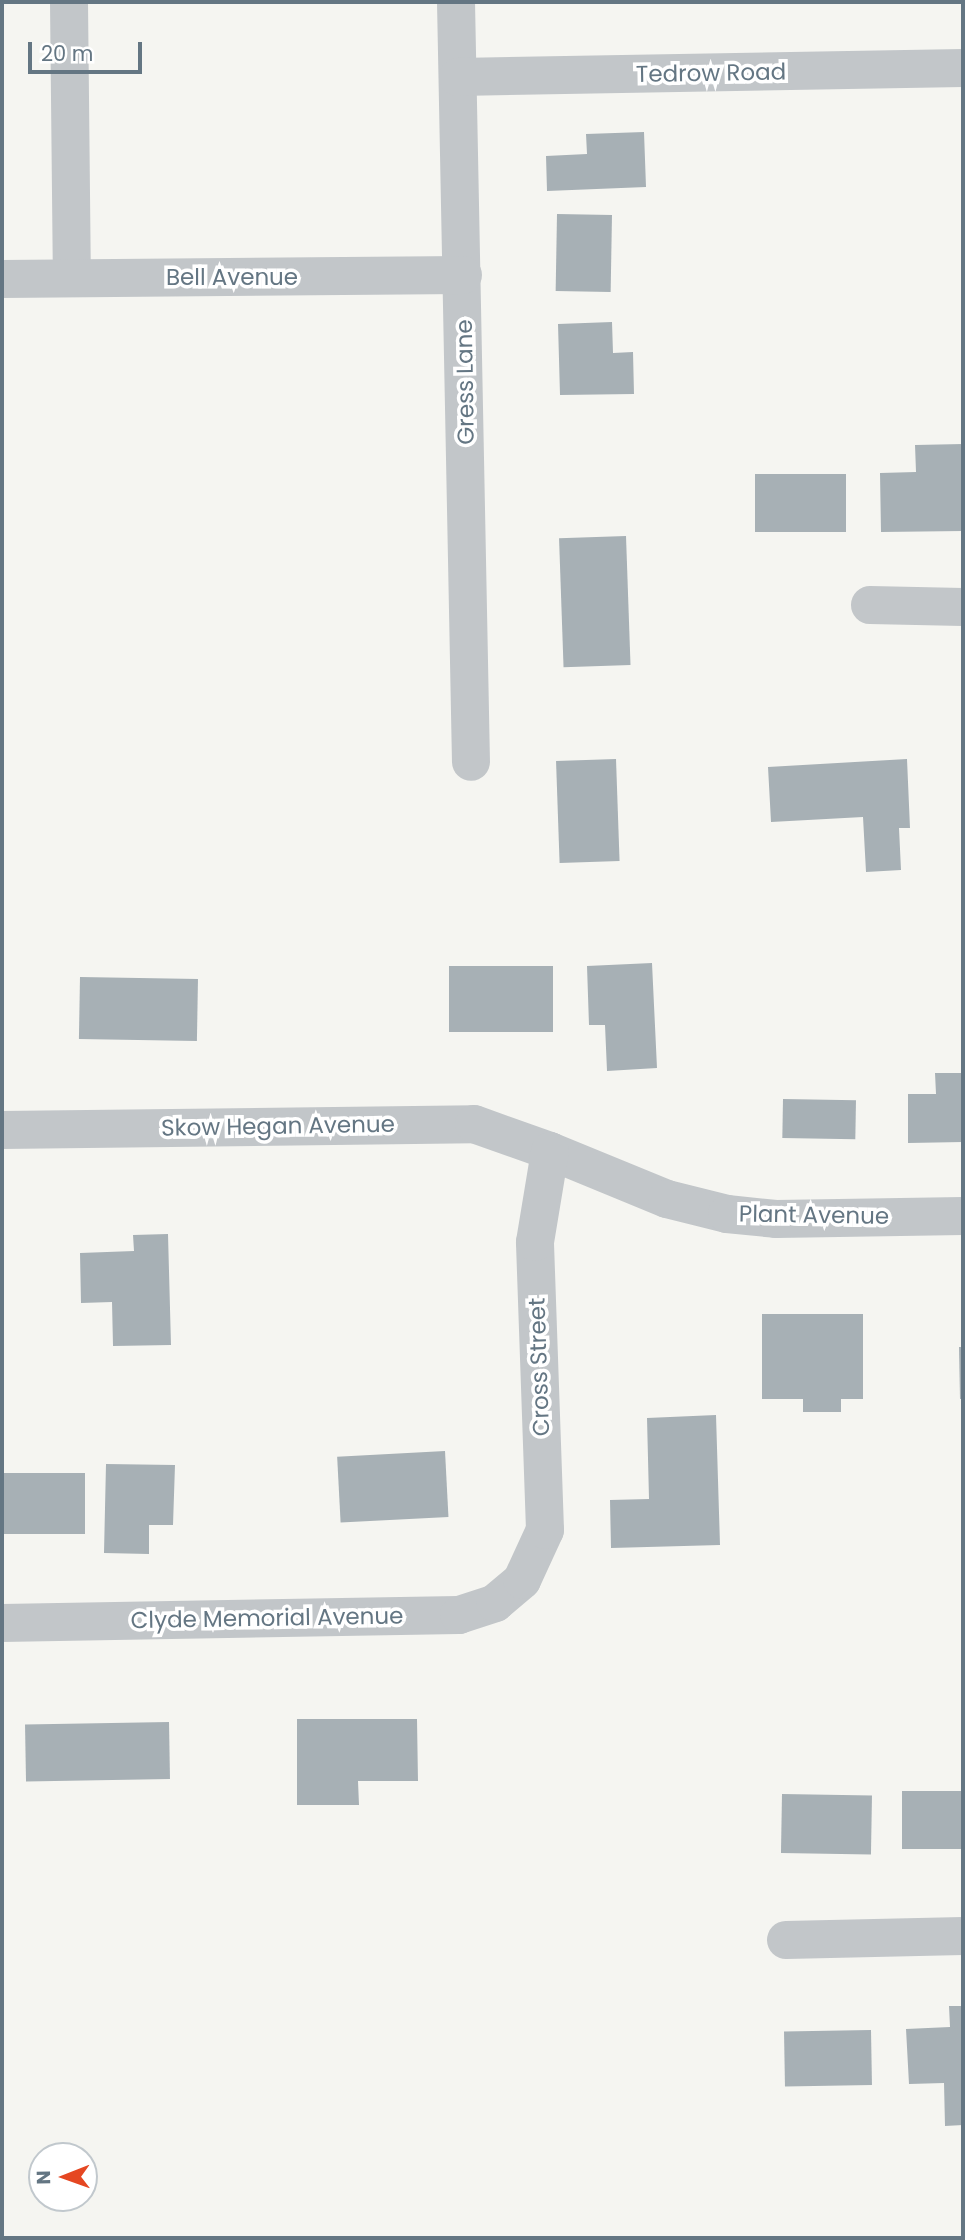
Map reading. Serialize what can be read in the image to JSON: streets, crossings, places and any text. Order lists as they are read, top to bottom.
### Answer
{
  "streets": {
    "street": [
      "Tedrow Road",
      "Bell Avenue",
      "Gress Lane",
      "Skow Hegan Avenue",
      "Plant Avenue",
      "Cross Street",
      "Clyde Memorial Avenue"
    ]
  },
  "crossings": [
    ["Tedrow Road", "Gress Lane"],
    ["Bell Avenue", "Gress Lane"],
    ["Skow Hegan Avenue", "Plant Avenue"],
    ["Skow Hegan Avenue", "Cross Street"],
    ["Plant Avenue", "Cross Street"],
    ["Cross Street", "Clyde Memorial Avenue"]
  ],
  "scale_bar": "20 m",
  "north": "left"
}
